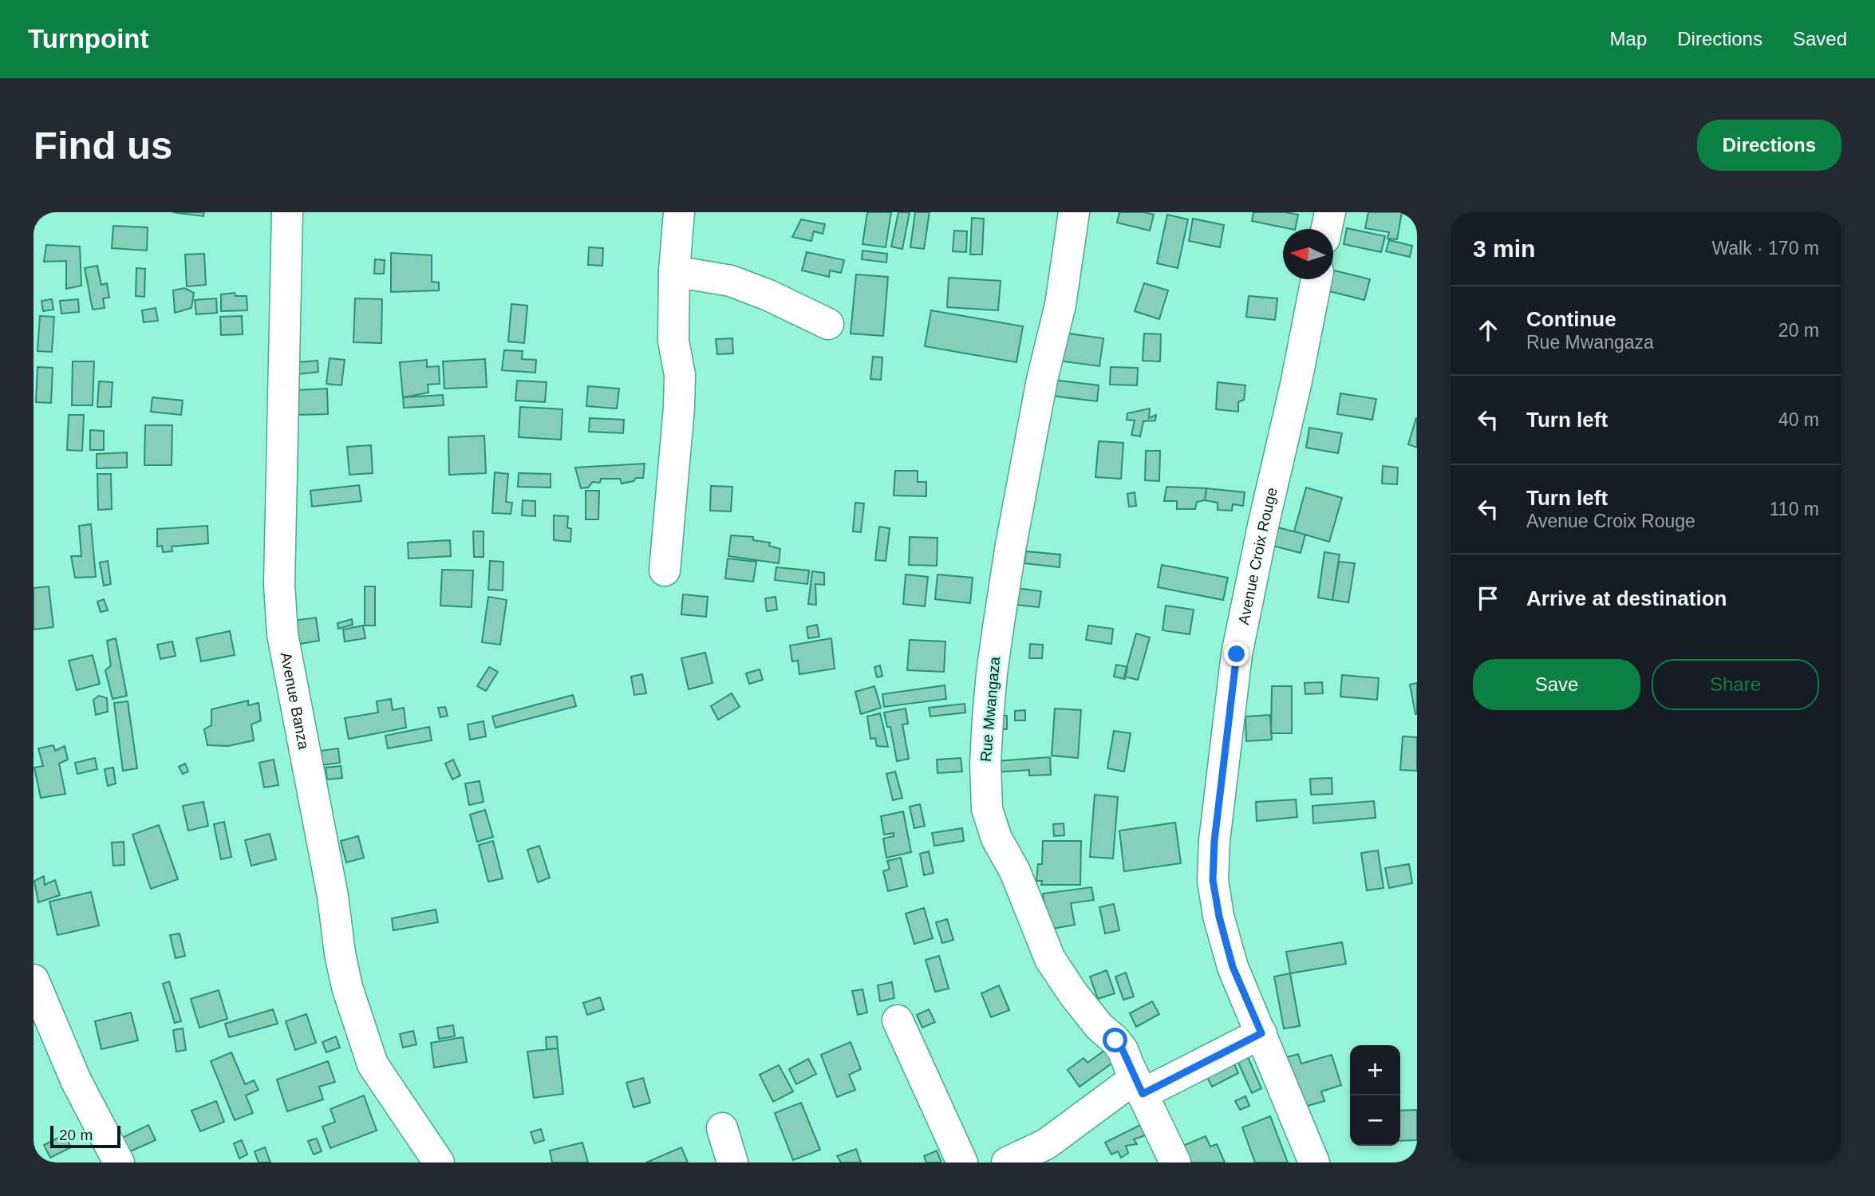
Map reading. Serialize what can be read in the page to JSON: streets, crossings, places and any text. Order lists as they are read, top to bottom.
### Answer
{
  "streets": {
    "street": ["Avenue Croix Rouge", "Avenue Banza", "Rue Mwangaza"]
  },
  "scale_bar": "20 m",
  "north": "left",
  "page": {
    "header": "Turnpoint",
    "nav": ["Map", "Directions", "Saved"],
    "buttons": [
      "Directions",
      ["Save", "Share"]
    ],
    "title": "Find us",
    "heading": ["3 min", "Walk · 170 m"],
    "list": [
      ["Continue", "Rue Mwangaza", "20 m"],
      ["Turn left", "40 m"],
      ["Turn left", "Avenue Croix Rouge", "110 m"],
      "Arrive at destination"
    ],
    "map_buttons": ["+", "−"],
    "scale": "20 m"
  }
}
